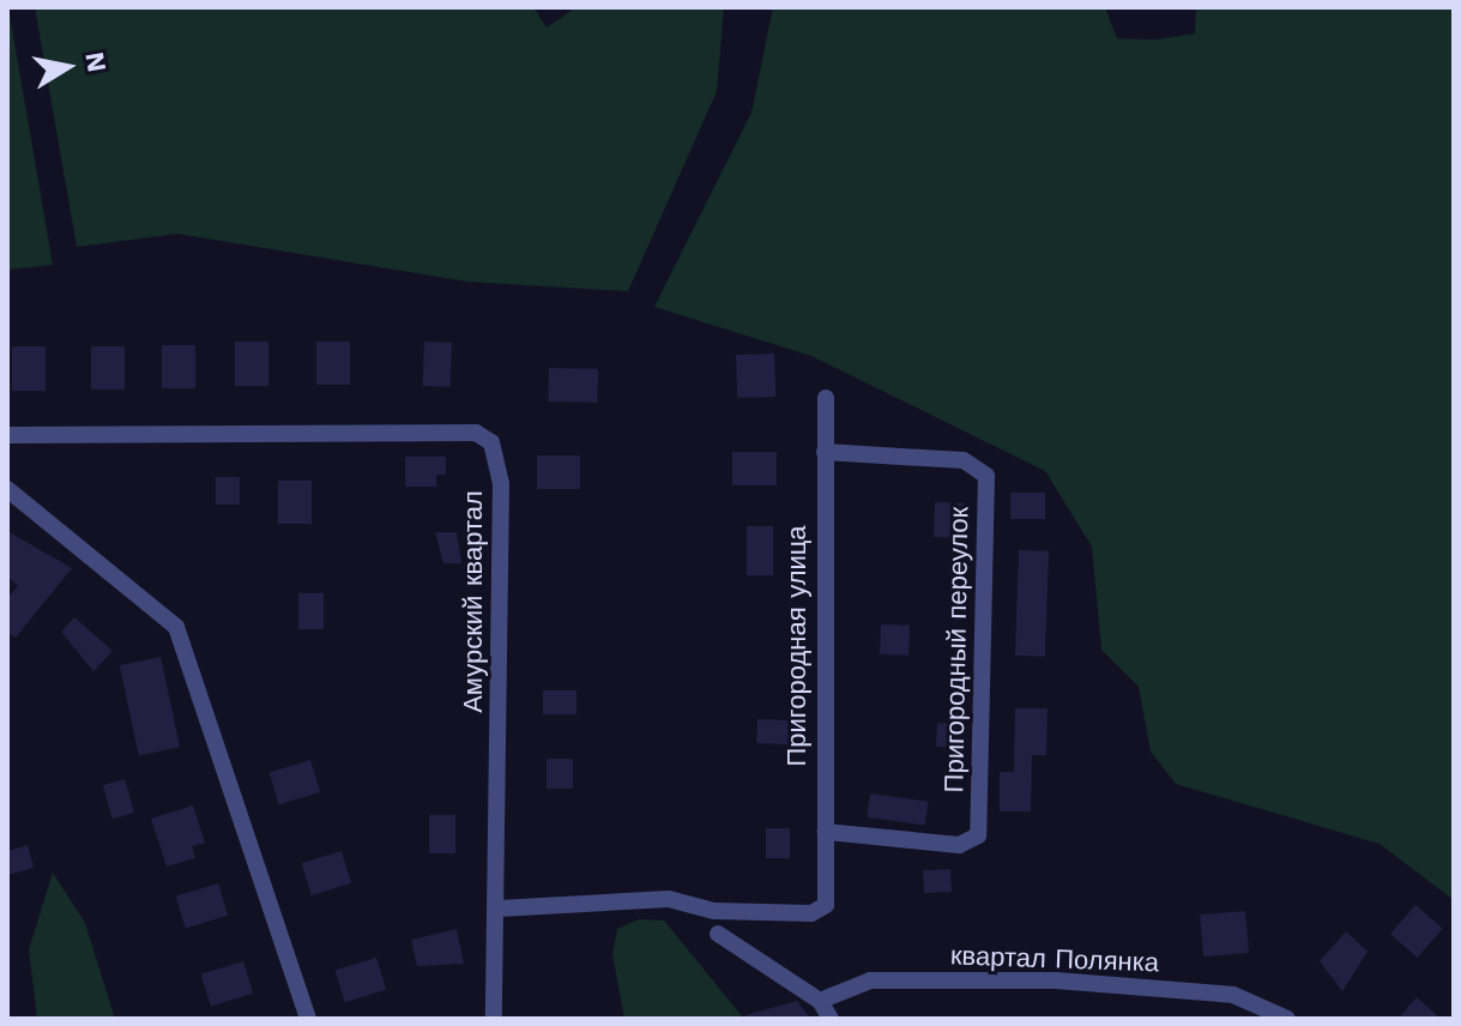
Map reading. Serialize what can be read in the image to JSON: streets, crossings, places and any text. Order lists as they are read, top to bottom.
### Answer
{
  "streets": {
    "street": [
      "Амурский квартал",
      "Пригородная улица",
      "Пригородный переулок",
      "квартал Полянка"
    ]
  },
  "crossings": [
    ["Амурский квартал", "Пригородная улица"],
    ["Пригородная улица", "Пригородный переулок"]
  ],
  "north": "right"
}
